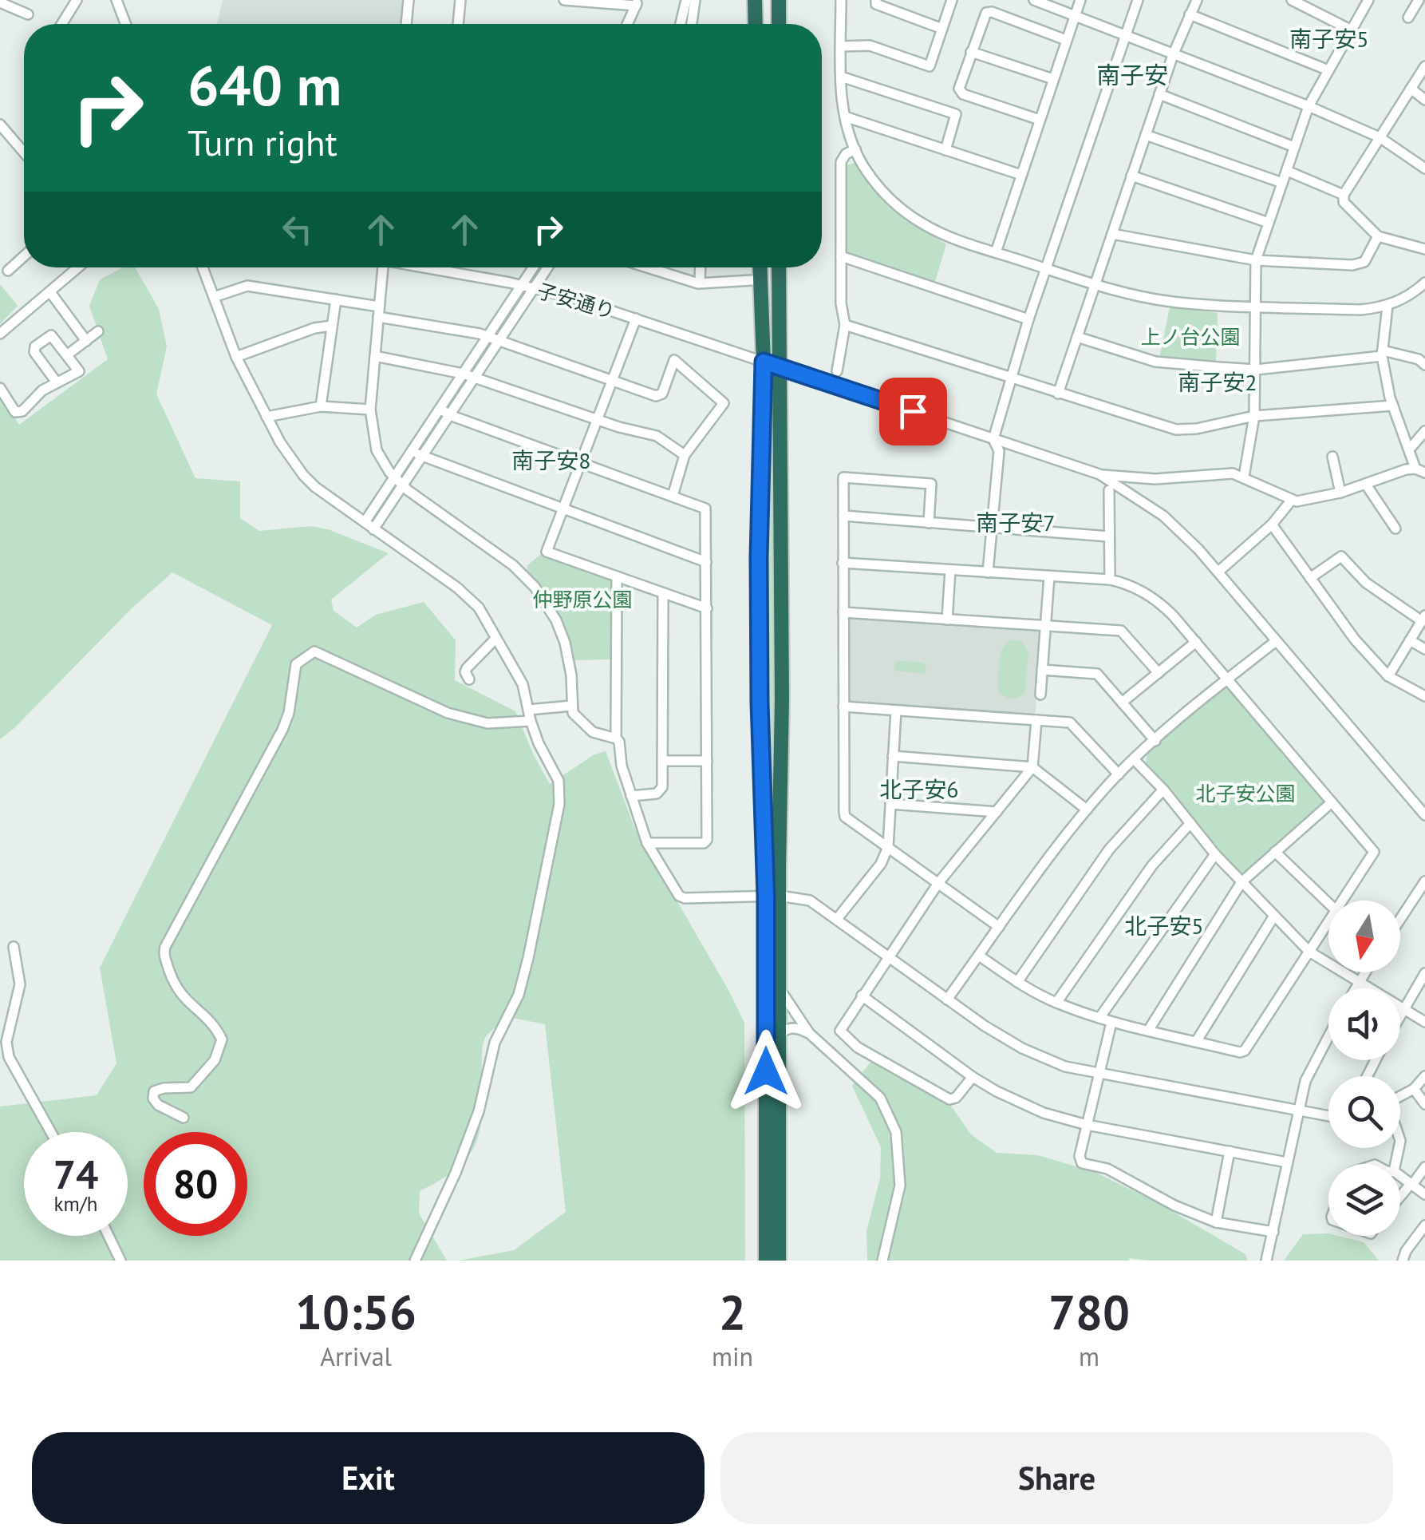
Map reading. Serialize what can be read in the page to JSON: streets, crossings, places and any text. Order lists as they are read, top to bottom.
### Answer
{
  "streets": {
    "street": ["子安通り"]
  },
  "districts": [
    "南子安5",
    "南子安",
    "南子安2",
    "南子安8",
    "南子安7",
    "北子安6",
    "北子安5"
  ],
  "parks": ["上ノ台公園", "仲野原公園", "北子安公園"],
  "north": "bottom",
  "page": {
    "turn": ["640 m", "Turn right"],
    "speed": "74 km/h",
    "limit": "80",
    "eta": [
      "10:56",
      "Arrival",
      "2",
      "min",
      "780",
      "m"
    ],
    "buttons": ["Exit", "Share"]
  }
}
